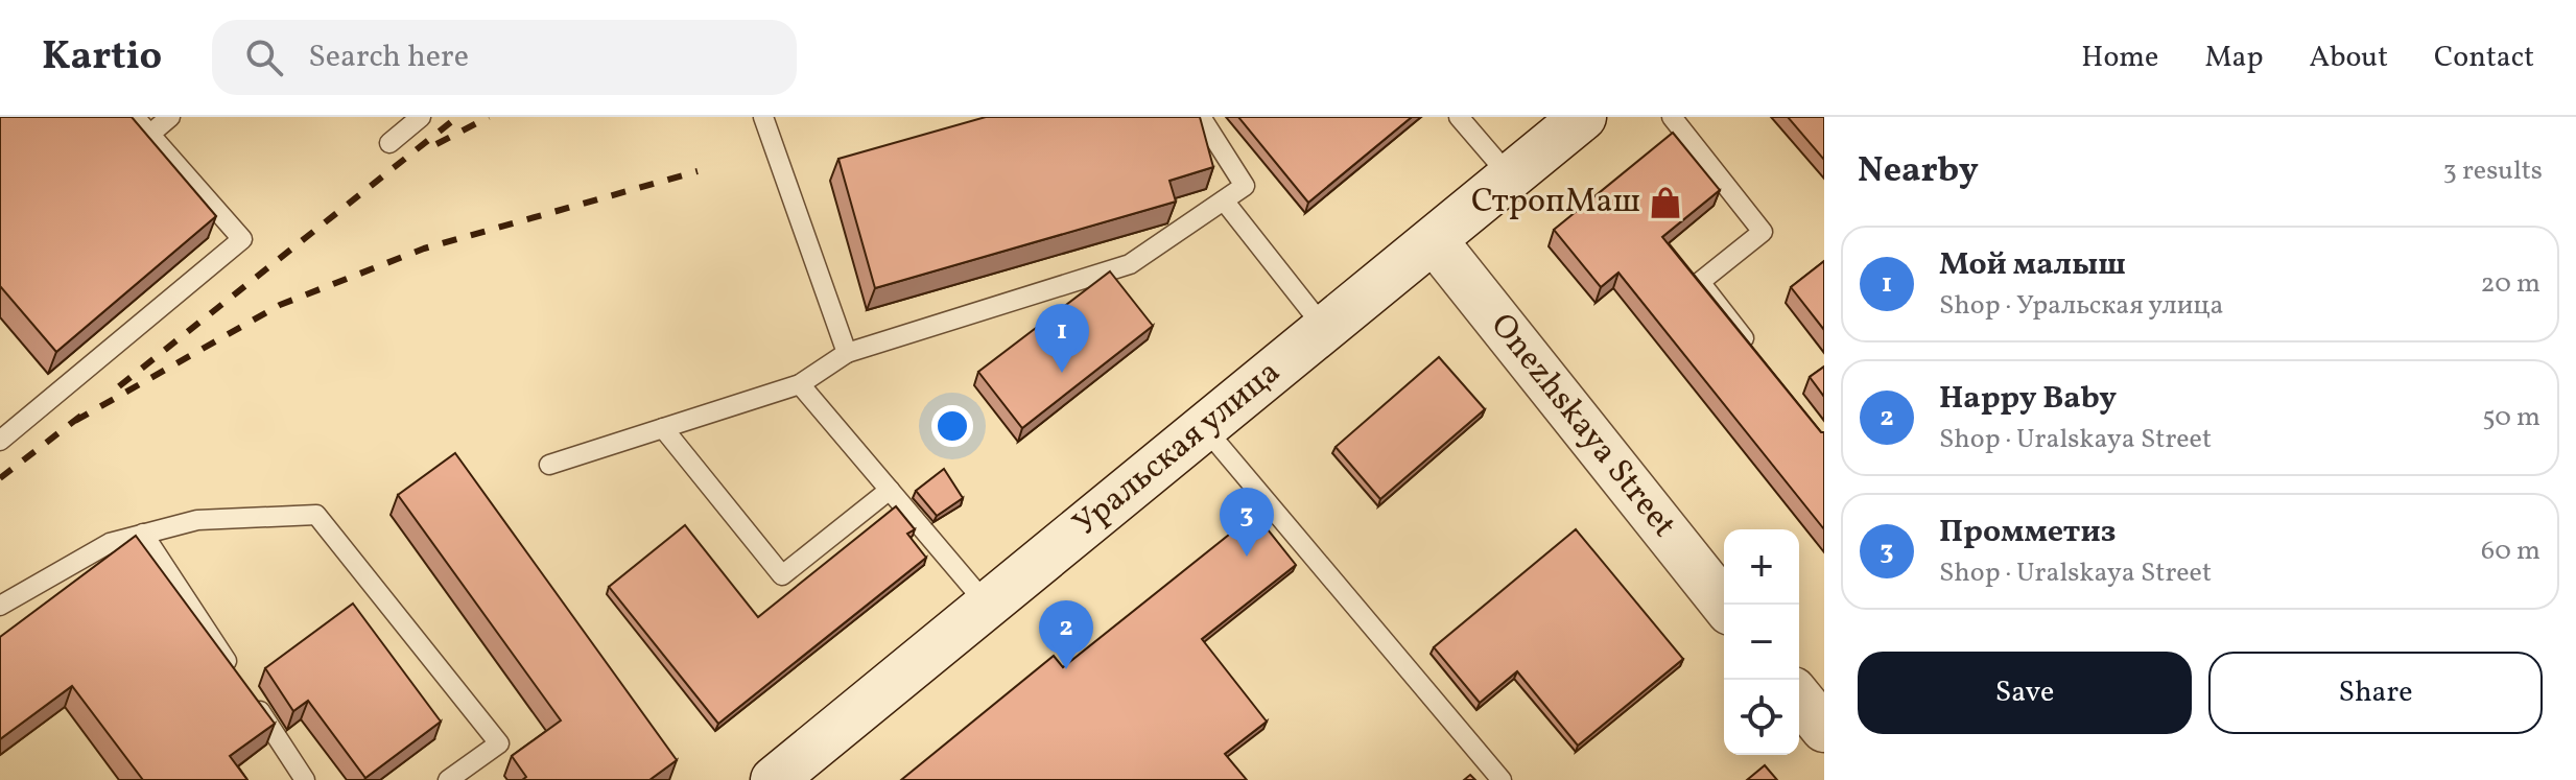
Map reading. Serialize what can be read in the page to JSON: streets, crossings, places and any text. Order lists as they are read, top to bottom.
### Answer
{
  "streets": {
    "main road": ["Onezhskaya Street", "Уральская улица"]
  },
  "crossings": [
    ["Onezhskaya Street", "Уральская улица"]
  ],
  "places": {
    "shop": ["СтропМаш"]
  },
  "page": {
    "header": "Kartio",
    "search": "Search here",
    "nav": [
      "Home",
      "Map",
      "About",
      "Contact"
    ],
    "heading": ["Nearby", "3 results"],
    "list": [
      {
        "mark": "1",
        "name": "Мой малыш",
        "note": "Shop · Уральская улица",
        "value": "20 m"
      },
      {
        "mark": "2",
        "name": "Happy Baby",
        "note": "Shop · Uralskaya Street",
        "value": "50 m"
      },
      {
        "mark": "3",
        "name": "Промметиз",
        "note": "Shop · Uralskaya Street",
        "value": "60 m"
      }
    ],
    "pins": ["1", "3", "2"],
    "map_buttons": ["+", "−"],
    "buttons": ["Save", "Share"]
  }
}
